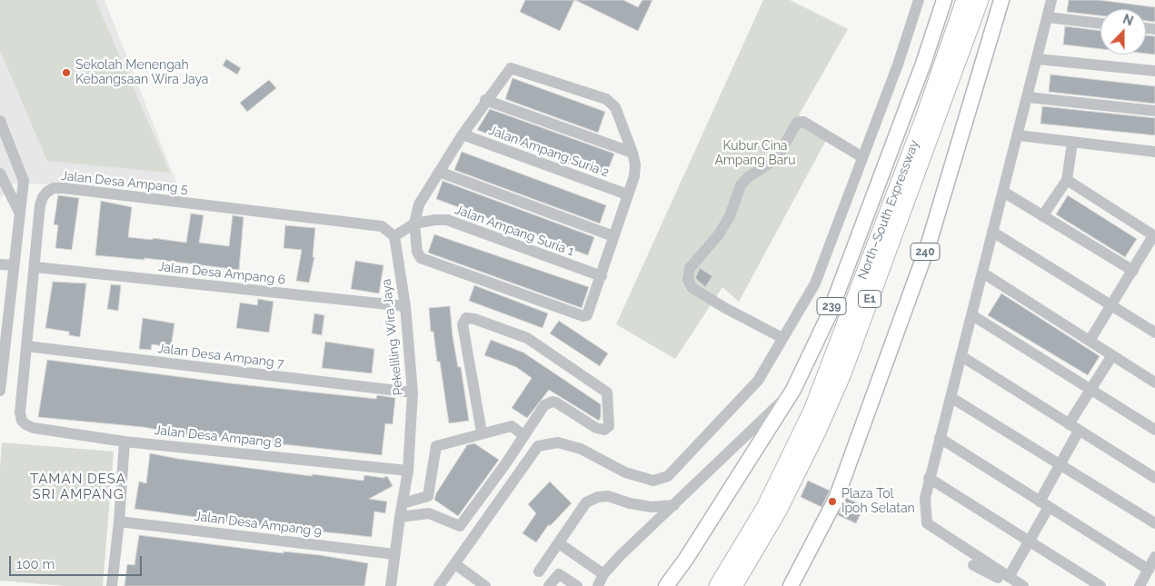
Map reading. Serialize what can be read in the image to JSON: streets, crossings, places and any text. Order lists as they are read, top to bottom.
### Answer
{
  "streets": {
    "highway": ["North–South Expressway", "E1"],
    "main road": ["240", "239"],
    "street": [
      "Jalan Ampang Suria 2",
      "Jalan Desa Ampang 5",
      "Jalan Ampang Suria 1",
      "Jalan Desa Ampang 6",
      "Pekeliling Wira Jaya",
      "Jalan Desa Ampang 7",
      "Jalan Desa Ampang 8",
      "Jalan Desa Ampang 9"
    ]
  },
  "crossings": [
    ["Jalan Desa Ampang 5", "Jalan Ampang Suria 1"],
    ["Jalan Desa Ampang 5", "Jalan Desa Ampang 6"],
    ["Jalan Desa Ampang 5", "Pekeliling Wira Jaya"],
    ["Jalan Desa Ampang 5", "Jalan Desa Ampang 7"],
    ["Jalan Desa Ampang 5", "Jalan Desa Ampang 8"],
    ["Jalan Ampang Suria 1", "Pekeliling Wira Jaya"],
    ["Jalan Desa Ampang 6", "Pekeliling Wira Jaya"],
    ["Pekeliling Wira Jaya", "Jalan Desa Ampang 7"],
    ["Pekeliling Wira Jaya", "Jalan Desa Ampang 8"],
    ["Pekeliling Wira Jaya", "Jalan Desa Ampang 9"]
  ],
  "districts": ["TAMAN DESA SRI AMPANG"],
  "parks": ["Kubur Cina Ampang Baru"],
  "places": ["Sekolah Menengah Kebangsaan Wira Jaya", "Plaza Tol Ipoh Selatan"],
  "scale_bar": "100 m",
  "north": "top"
}
